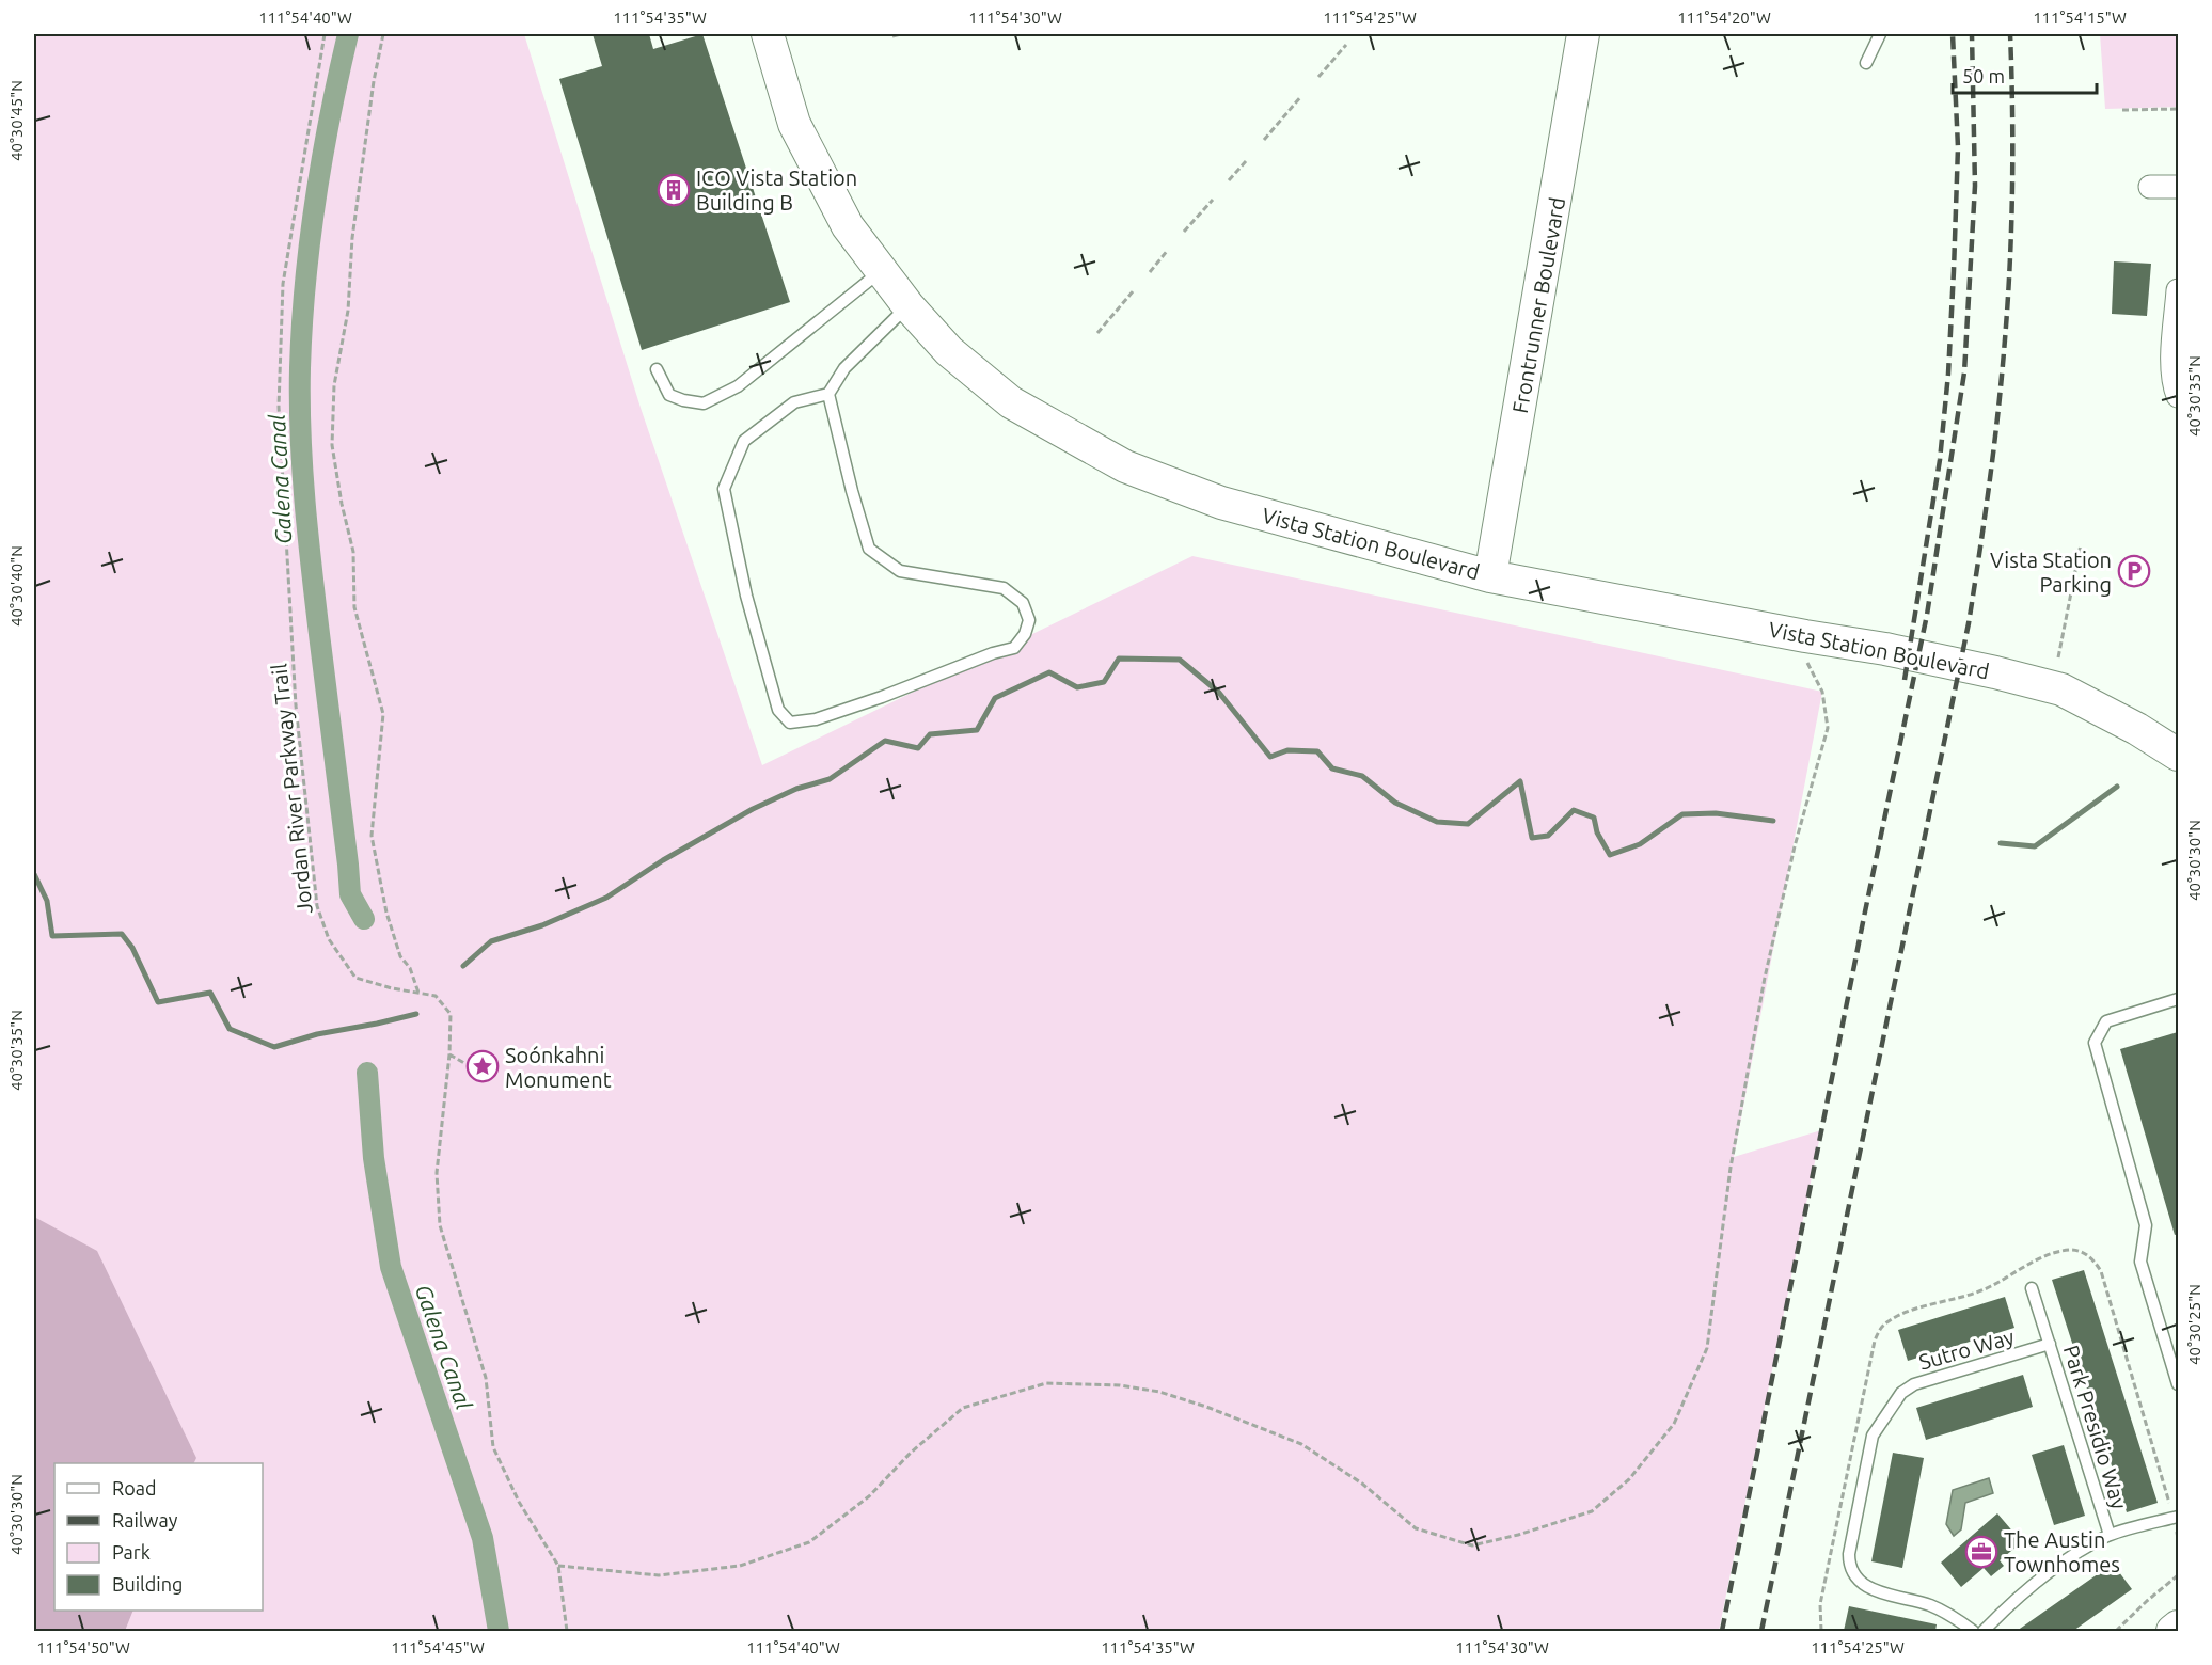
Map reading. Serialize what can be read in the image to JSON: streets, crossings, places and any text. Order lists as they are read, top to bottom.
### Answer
{
  "streets": {
    "street": ["Frontrunner Boulevard", "Vista Station Boulevard"],
    "lane": ["Sutro Way", "Park Presidio Way"],
    "path": ["Jordan River Parkway Trail"]
  },
  "crossings": [
    ["Frontrunner Boulevard", "Vista Station Boulevard"],
    ["Sutro Way", "Park Presidio Way"]
  ],
  "water": ["Galena Canal"],
  "places": {
    "building": ["ICO Vista Station Building B"],
    "parking": ["Vista Station Parking"],
    "place": ["Soónkahni Monument"],
    "office": ["The Austin Townhomes"]
  },
  "legend": [
    "Road",
    "Railway",
    "Park",
    "Building"
  ],
  "scale_bar": "50 m",
  "coordinates": [
    "111°54'40\"W",
    "111°54'35\"W",
    "111°54'30\"W",
    "111°54'25\"W",
    "111°54'20\"W",
    "111°54'15\"W",
    "40°30'45\"N",
    "40°30'35\"N",
    "40°30'40\"N",
    "40°30'30\"N",
    "40°30'25\"N",
    "111°54'50\"W",
    "111°54'45\"W"
  ]
}
